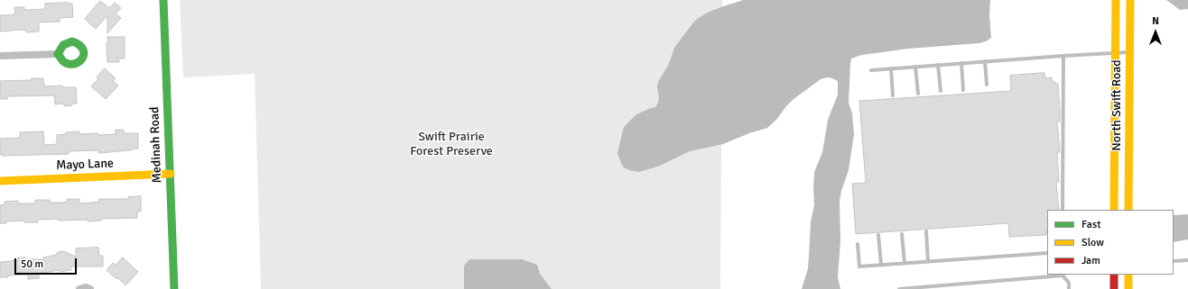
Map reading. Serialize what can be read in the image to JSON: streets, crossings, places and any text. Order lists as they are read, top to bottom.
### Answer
{
  "streets": {
    "street": ["North Swift Road", "Medinah Road", "Mayo Lane"]
  },
  "crossings": [
    ["Medinah Road", "Mayo Lane"]
  ],
  "parks": ["Swift Prairie Forest Preserve"],
  "legend": ["Fast", "Slow", "Jam"],
  "scale_bar": "50 m",
  "north": "top"
}
